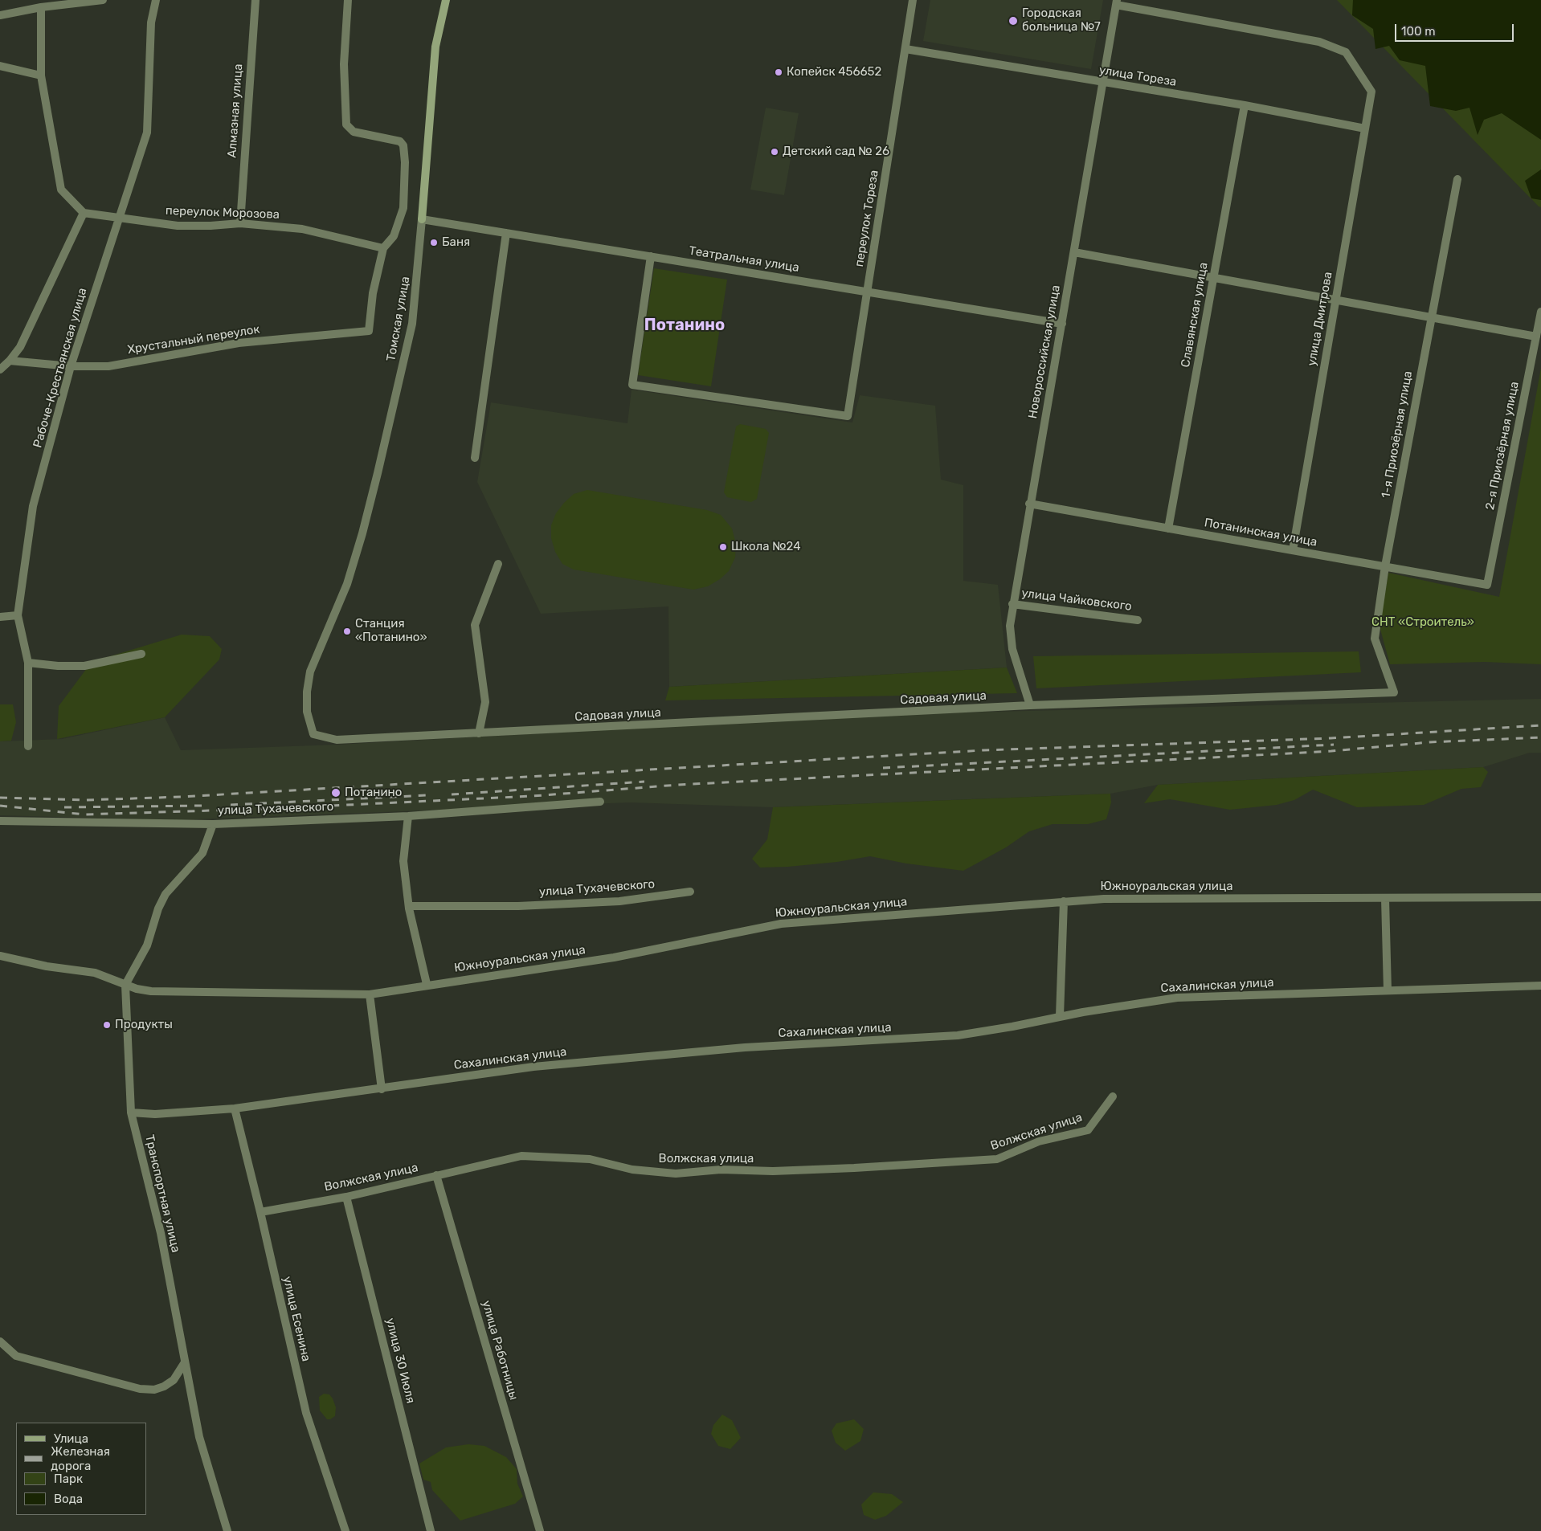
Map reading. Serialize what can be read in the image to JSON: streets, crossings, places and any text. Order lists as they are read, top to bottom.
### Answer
{
  "streets": {
    "street": [
      "улица Тореза",
      "Алмазная улица",
      "переулок Морозова",
      "переулок Тореза",
      "Театральная улица",
      "Славянская улица",
      "Томская улица",
      "улица Дмитрова",
      "Хрустальный переулок",
      "Новороссийская улица",
      "Рабоче-Крестьянская улица",
      "1-я Приозёрная улица",
      "2-я Приозёрная улица",
      "Потанинская улица",
      "улица Чайковского",
      "Садовая улица",
      "улица Тухачевского",
      "Южноуральская улица",
      "Сахалинская улица",
      "Волжская улица",
      "Транспортная улица",
      "улица Есенина",
      "улица Работницы",
      "улица 30 Июля"
    ]
  },
  "crossings": [
    ["улица Тореза", "переулок Тореза"],
    ["улица Тореза", "Славянская улица"],
    ["улица Тореза", "улица Дмитрова"],
    ["улица Тореза", "Новороссийская улица"],
    ["Алмазная улица", "переулок Морозова"],
    ["переулок Морозова", "Хрустальный переулок"],
    ["переулок Морозова", "Рабоче-Крестьянская улица"],
    ["переулок Тореза", "Театральная улица"],
    ["Театральная улица", "Томская улица"],
    ["Театральная улица", "Новороссийская улица"],
    ["Славянская улица", "Потанинская улица"],
    ["Томская улица", "Садовая улица"],
    ["улица Дмитрова", "Новороссийская улица"],
    ["улица Дмитрова", "Потанинская улица"],
    ["Хрустальный переулок", "Рабоче-Крестьянская улица"],
    ["Новороссийская улица", "Потанинская улица"],
    ["Новороссийская улица", "улица Чайковского"],
    ["Новороссийская улица", "Садовая улица"],
    ["1-я Приозёрная улица", "Потанинская улица"],
    ["1-я Приозёрная улица", "Садовая улица"],
    ["2-я Приозёрная улица", "Потанинская улица"],
    ["Южноуральская улица", "Транспортная улица"],
    ["Сахалинская улица", "Транспортная улица"],
    ["Сахалинская улица", "улица Есенина"],
    ["Волжская улица", "улица Есенина"],
    ["Волжская улица", "улица Работницы"],
    ["Волжская улица", "улица 30 Июля"]
  ],
  "districts": ["Потанино"],
  "parks": ["СНТ «Строитель»"],
  "places": [
    "Городская больница №7",
    "Копейск 456652",
    "Детский сад № 26",
    "Баня",
    "Школа №24",
    "Станция «Потанино»",
    "Потанино",
    "Продукты"
  ],
  "legend": [
    "Улица",
    "Железная дорога",
    "Парк",
    "Вода"
  ],
  "scale_bar": "100 m"
}
